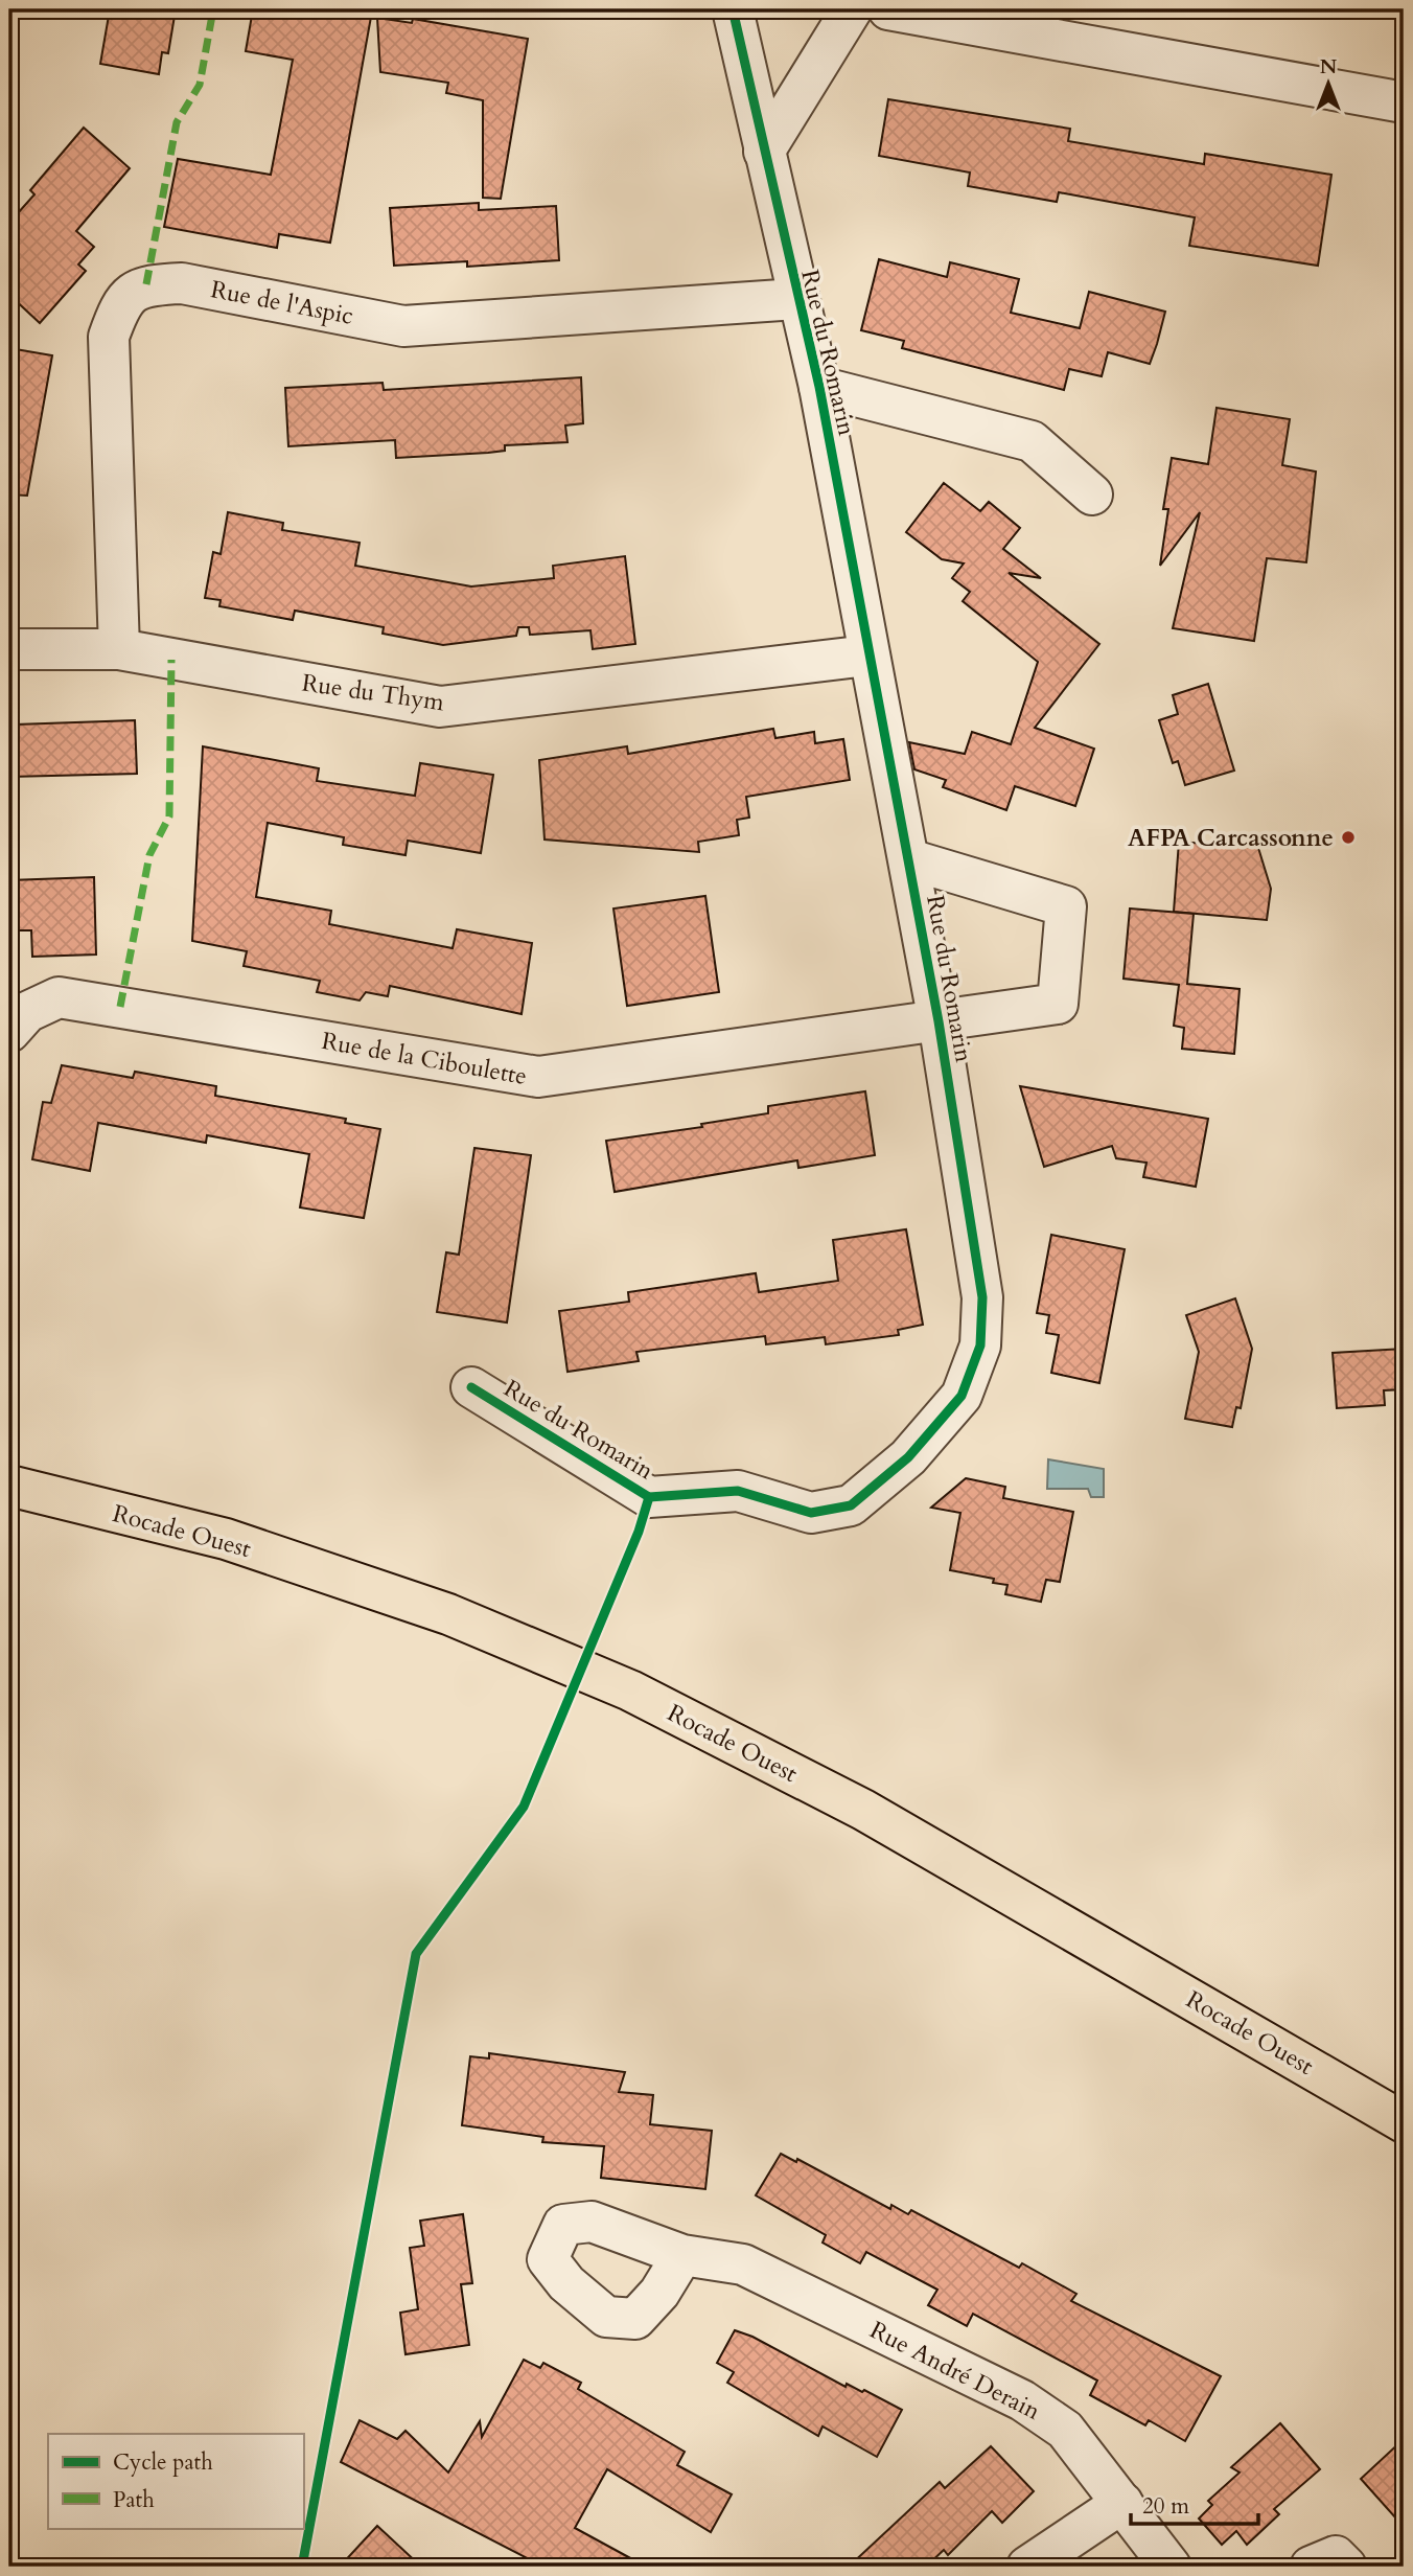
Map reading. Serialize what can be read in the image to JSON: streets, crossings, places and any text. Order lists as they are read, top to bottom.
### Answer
{
  "streets": {
    "main road": ["Rocade Ouest"],
    "street": [
      "Rue de l'Aspic",
      "Rue du Romarin",
      "Rue du Thym",
      "Rue de la Ciboulette",
      "Rue André Derain"
    ]
  },
  "crossings": [
    ["Rue de l'Aspic", "Rue du Romarin"],
    ["Rue de l'Aspic", "Rue du Thym"],
    ["Rue du Romarin", "Rue du Thym"],
    ["Rue du Romarin", "Rue de la Ciboulette"]
  ],
  "places": ["AFPA Carcassonne"],
  "legend": ["Cycle path", "Path"],
  "scale_bar": "20 m",
  "north": "top"
}
